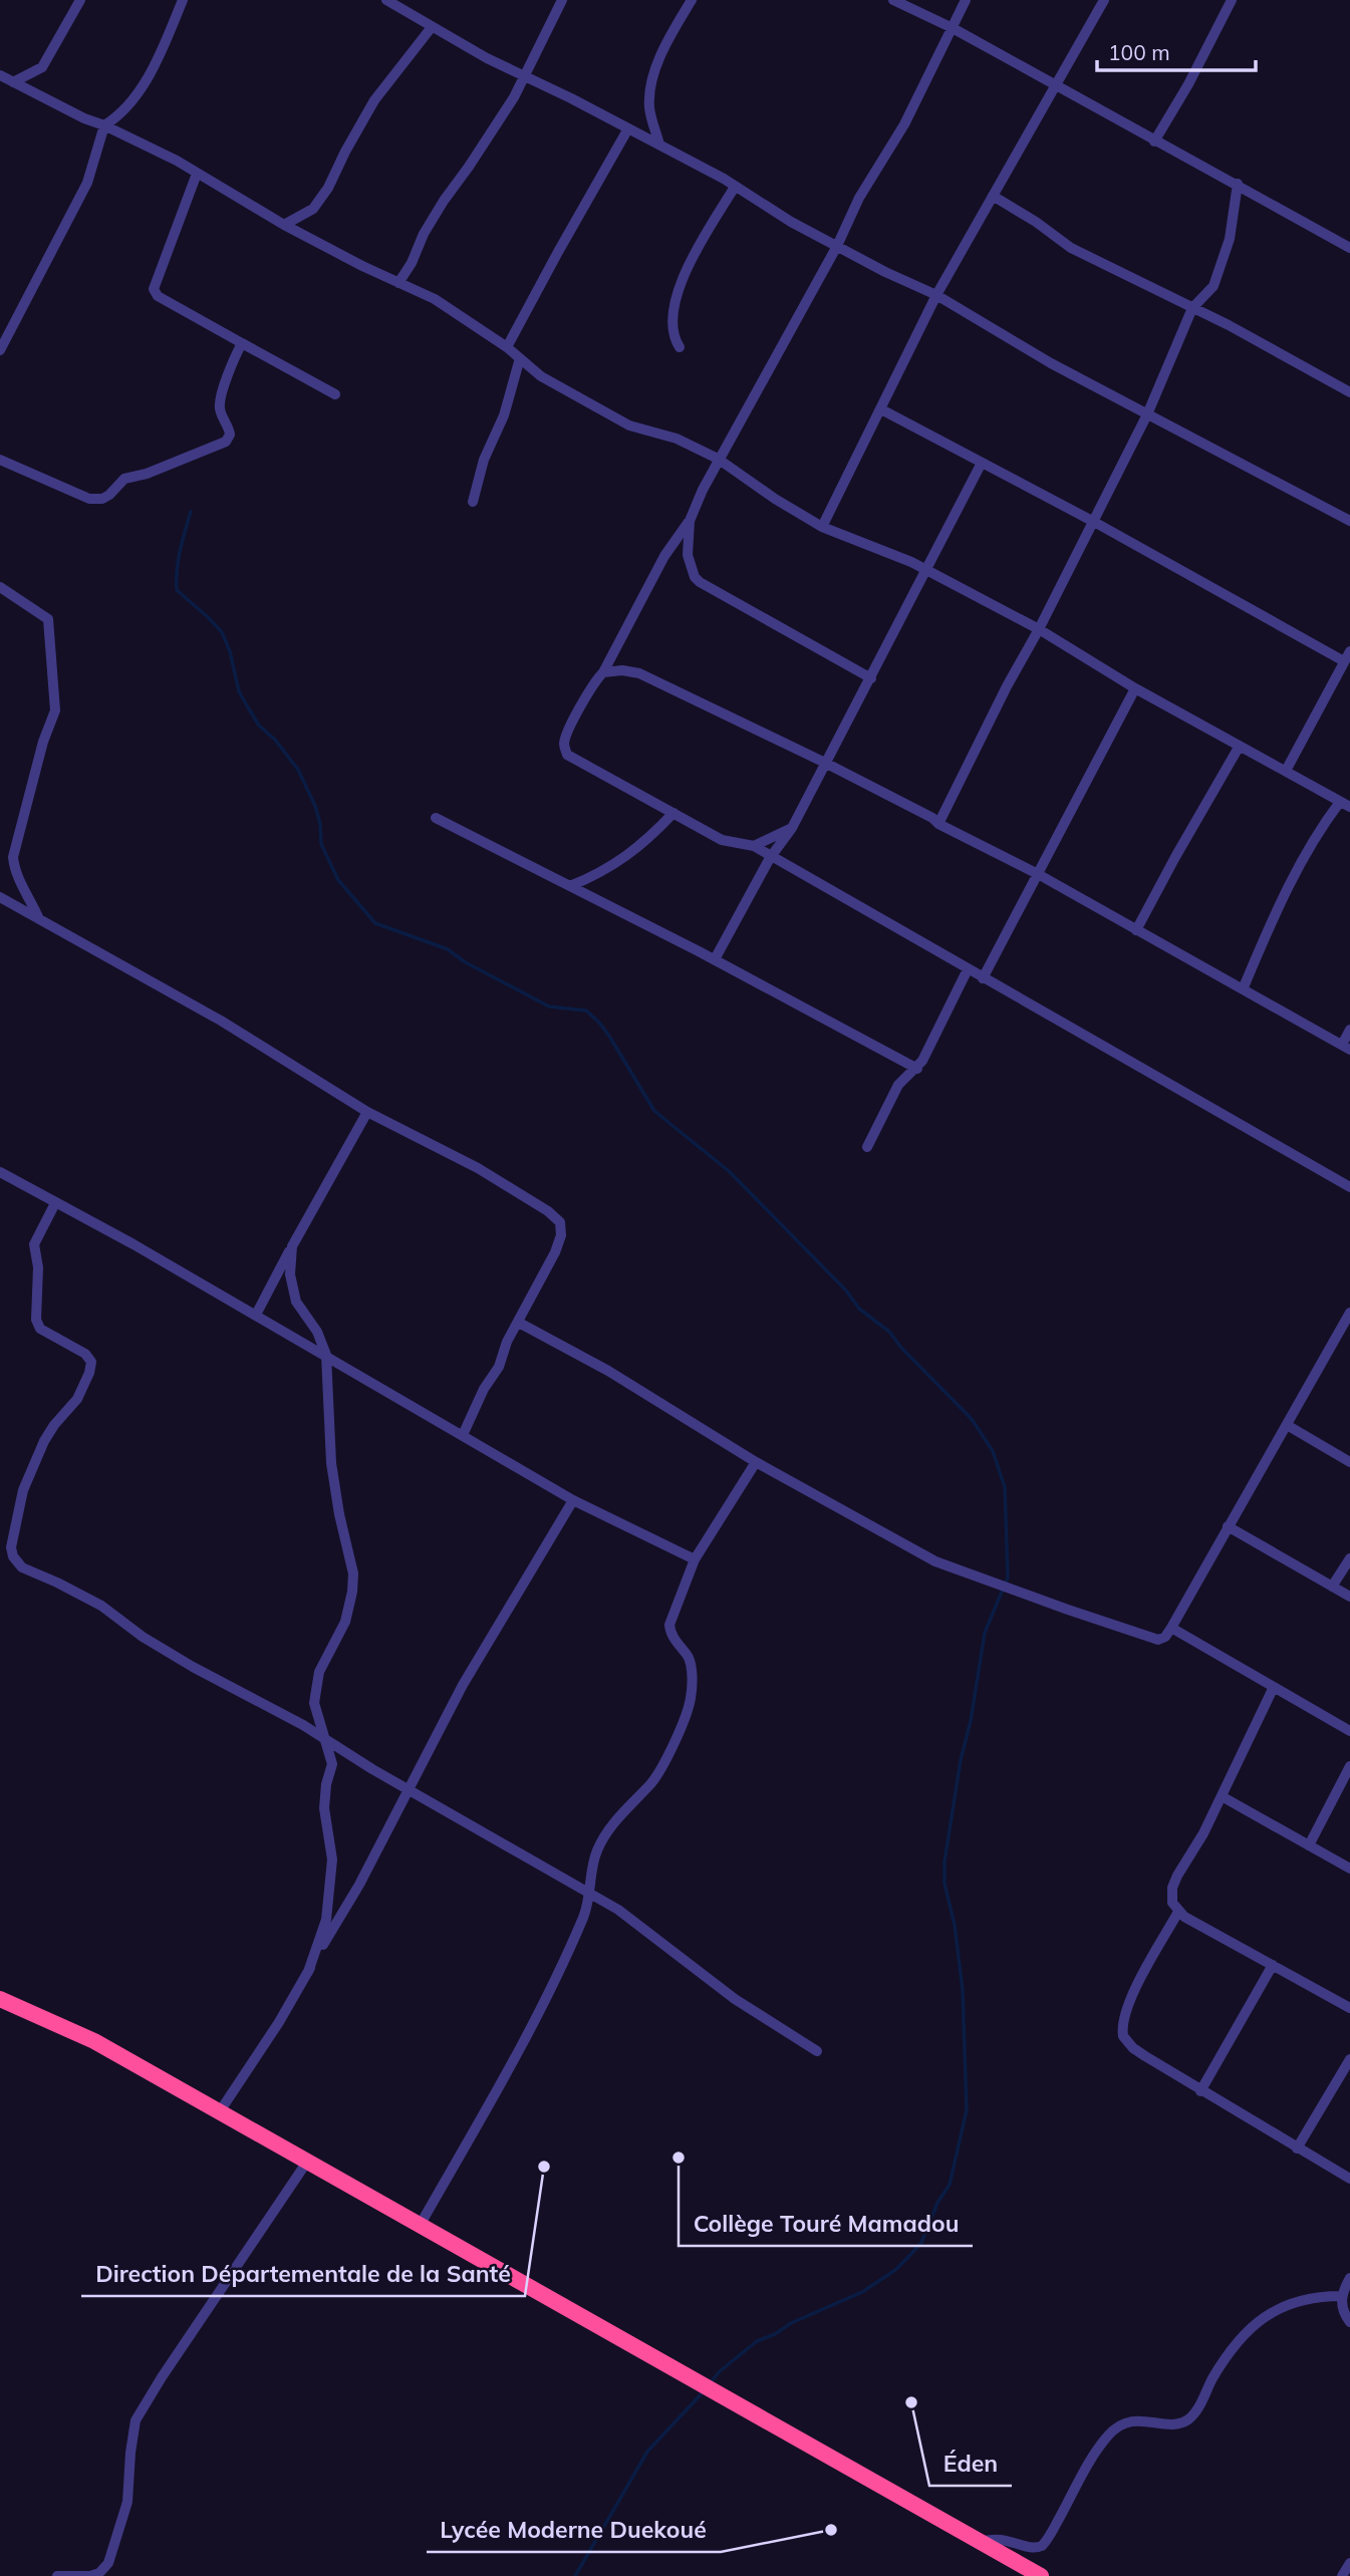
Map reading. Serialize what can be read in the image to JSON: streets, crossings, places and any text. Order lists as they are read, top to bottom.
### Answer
{
  "places": [
    "Collège Touré Mamadou",
    "Direction Départementale de la Santé",
    "Éden",
    "Lycée Moderne Duekoué"
  ],
  "scale_bar": "100 m"
}
